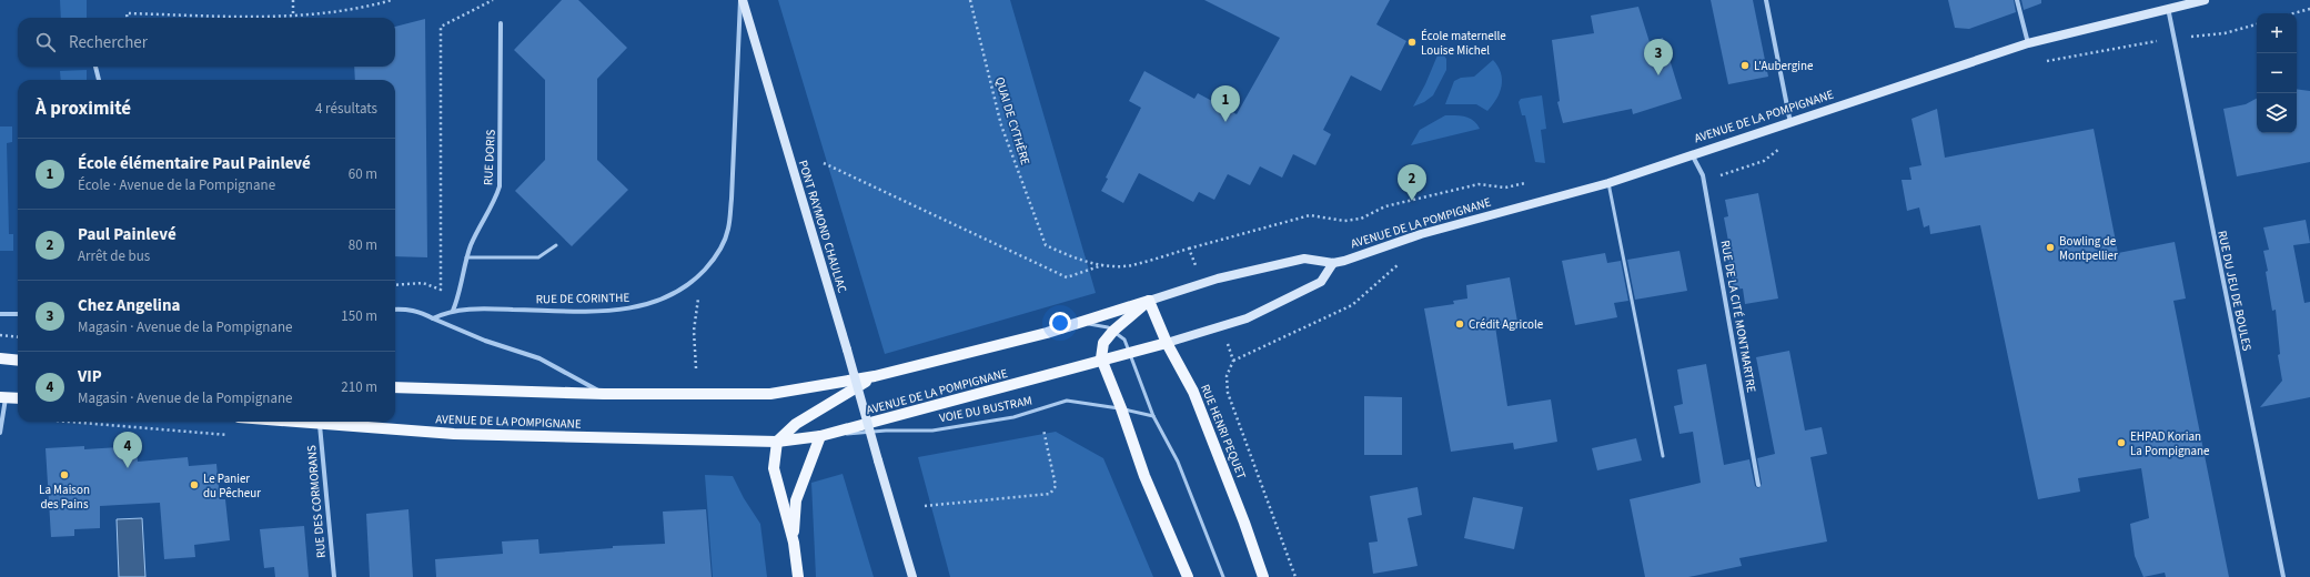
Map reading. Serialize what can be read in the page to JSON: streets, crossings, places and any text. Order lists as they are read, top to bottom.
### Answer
{
  "streets": {
    "main road": ["AVENUE DE LA POMPIGNANE", "PONT RAYMOND CHAULIAC", "RUE HENRI PEQUET"],
    "street": [
      "RUE DORIS",
      "RUE DU JEU DE BOULES",
      "RUE DE CORINTHE",
      "RUE DE LA CITÉ MONTMARTRE",
      "RUE DES CORMORANS"
    ],
    "lane": ["VOIE DU BUSTRAM"],
    "path": ["QUAI DE CYTHÈRE"]
  },
  "crossings": [
    ["AVENUE DE LA POMPIGNANE", "RUE DU JEU DE BOULES"],
    ["AVENUE DE LA POMPIGNANE", "RUE DE CORINTHE"],
    ["AVENUE DE LA POMPIGNANE", "RUE DE LA CITÉ MONTMARTRE"],
    ["AVENUE DE LA POMPIGNANE", "VOIE DU BUSTRAM"],
    ["AVENUE DE LA POMPIGNANE", "RUE HENRI PEQUET"],
    ["AVENUE DE LA POMPIGNANE", "RUE DES CORMORANS"],
    ["RUE DORIS", "RUE DE CORINTHE"],
    ["PONT RAYMOND CHAULIAC", "RUE DE CORINTHE"]
  ],
  "places": [
    "École maternelle Louise Michel",
    "L'Aubergine",
    "Bowling de Montpellier",
    "Crédit Agricole",
    "EHPAD Korian La Pompignane",
    "La Maison des Pains",
    "Le Panier du Pêcheur"
  ],
  "page": {
    "map_buttons": ["+", "−"],
    "search": "Rechercher",
    "pins": [
      "3",
      "1",
      "2",
      "4"
    ],
    "heading": ["À proximité", "4 résultats"],
    "list": [
      {
        "mark": "1",
        "name": "École élémentaire Paul Painlevé",
        "note": "École · Avenue de la Pompignane",
        "value": "60 m"
      },
      {
        "mark": "2",
        "name": "Paul Painlevé",
        "note": "Arrêt de bus",
        "value": "80 m"
      },
      {
        "mark": "3",
        "name": "Chez Angelina",
        "note": "Magasin · Avenue de la Pompignane",
        "value": "150 m"
      },
      {
        "mark": "4",
        "name": "VIP",
        "note": "Magasin · Avenue de la Pompignane",
        "value": "210 m"
      }
    ]
  }
}
